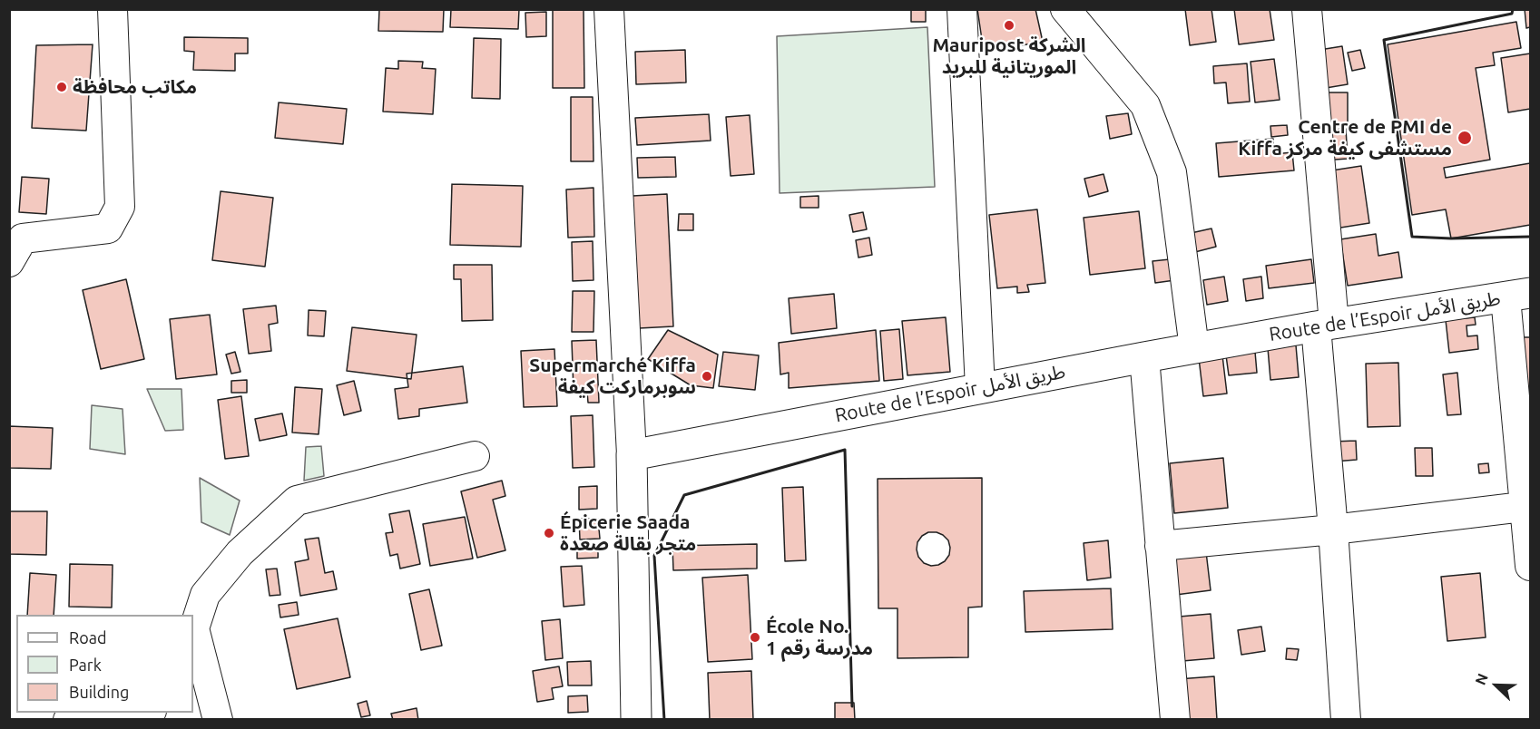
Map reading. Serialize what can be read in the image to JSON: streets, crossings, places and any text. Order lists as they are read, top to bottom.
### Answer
{
  "streets": {
    "highway": ["Route de l’Espoir طريق الأمل"]
  },
  "places": [
    "Mauripost الشركة الموريتانية للبريد",
    "مكاتب محافظة",
    "Centre de PMI de Kiffa مستشفى كيفة مركز",
    "Supermarché Kiffa سوبرماركت كيفة",
    "Épicerie Saada متجر بقالة صعدة",
    "École No. 1 مدرسة رقم"
  ],
  "legend": ["Road", "Park", "Building"],
  "north": "top left"
}
